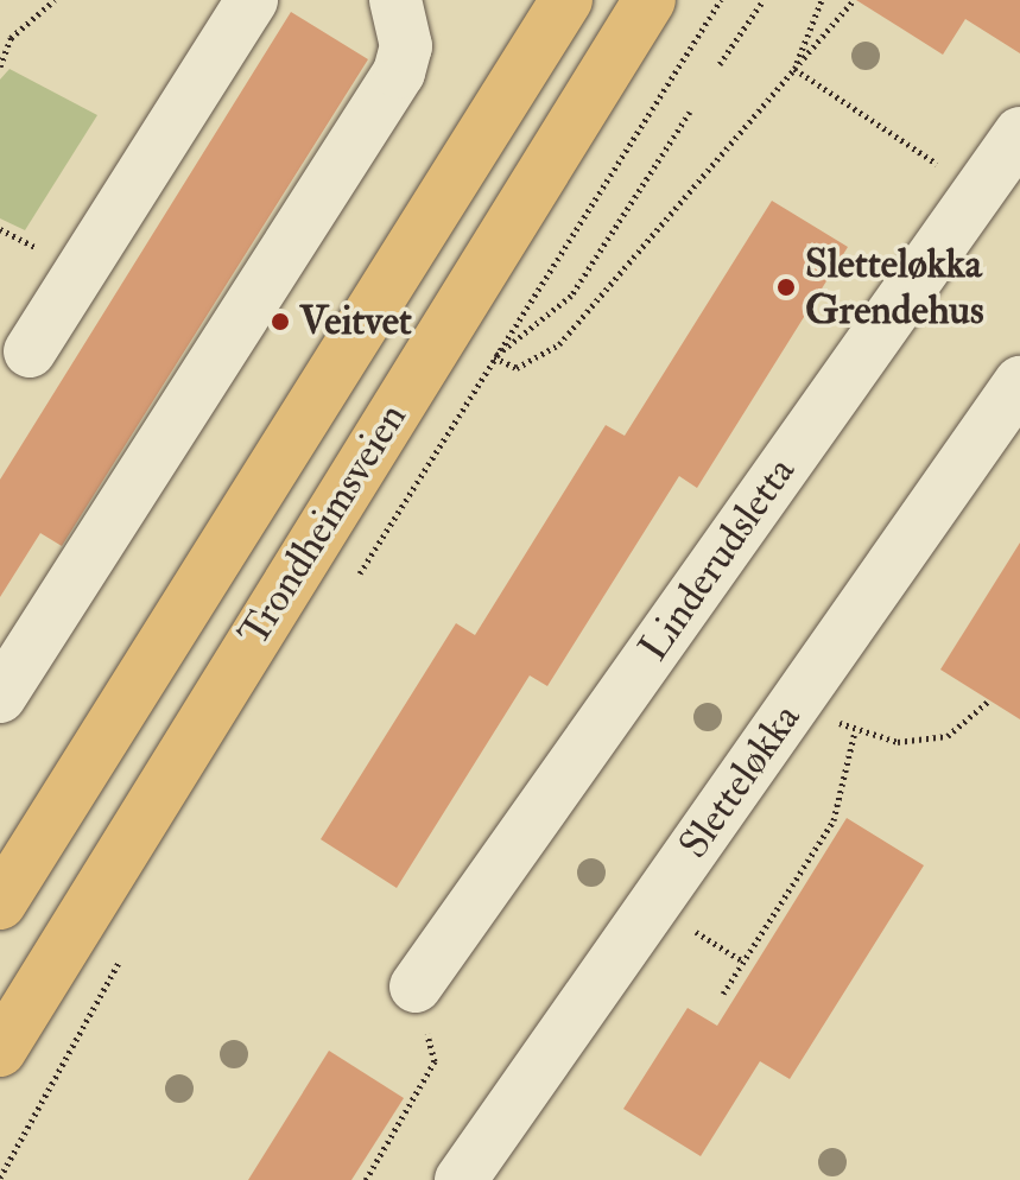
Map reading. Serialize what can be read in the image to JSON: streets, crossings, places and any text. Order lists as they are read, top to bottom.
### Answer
{
  "streets": {
    "highway": ["Trondheimsveien"],
    "street": ["Linderudsletta", "Sletteløkka"]
  },
  "places": ["Sletteløkka Grendehus", "Veitvet"]
}
